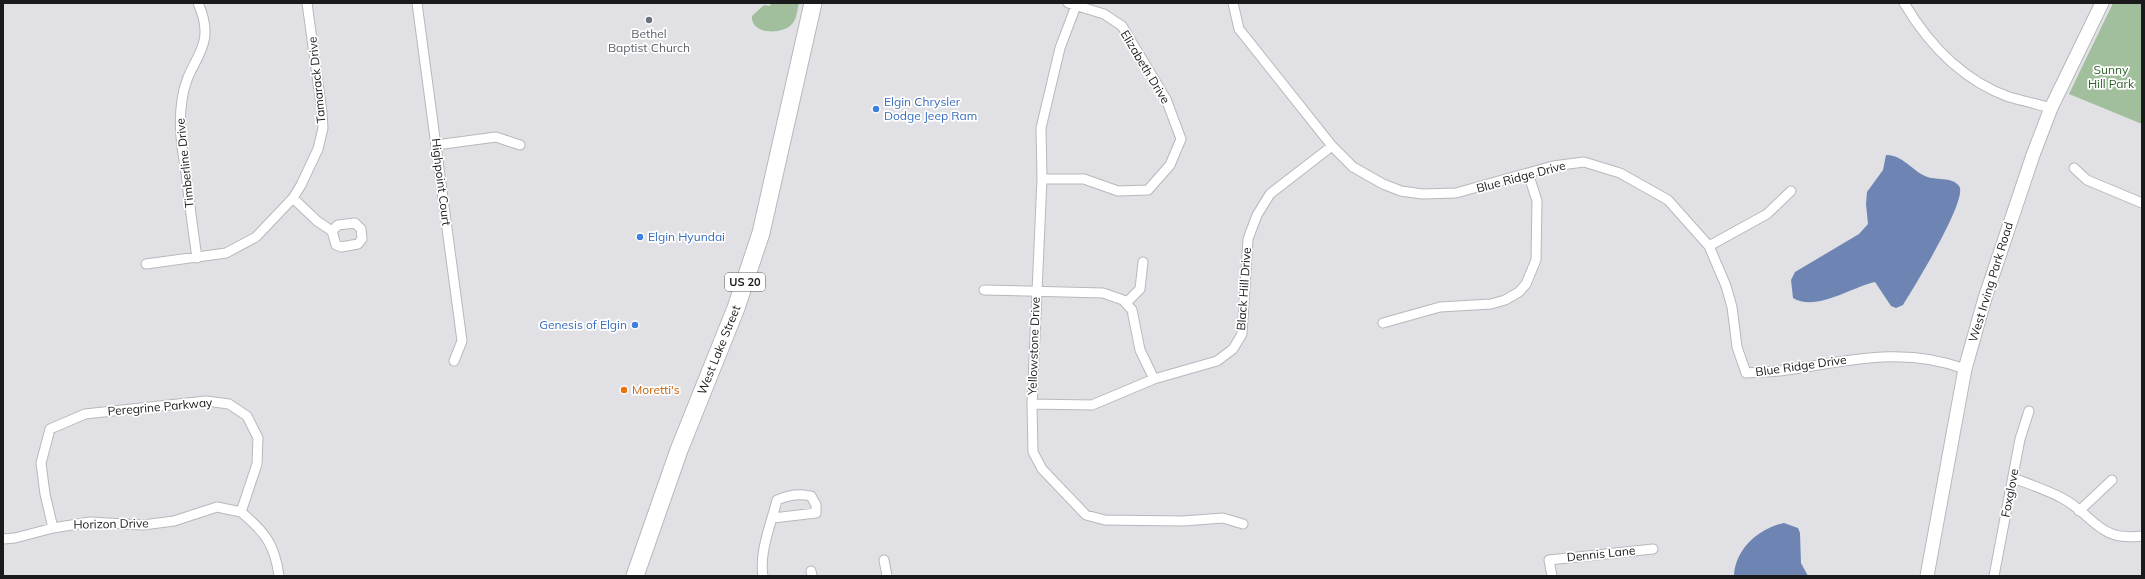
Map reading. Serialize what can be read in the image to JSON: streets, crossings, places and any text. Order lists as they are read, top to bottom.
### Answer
{
  "streets": {
    "highway": ["US 20", "West Lake Street"],
    "main road": ["West Irving Park Road"],
    "street": [
      "Elizabeth Drive",
      "Tamarack Drive",
      "Timberline Drive",
      "Blue Ridge Drive",
      "Highpoint Court",
      "Black Hill Drive",
      "Yellowstone Drive",
      "Peregrine Parkway",
      "Foxglove",
      "Horizon Drive",
      "Dennis Lane"
    ]
  },
  "crossings": [
    ["Elizabeth Drive", "Yellowstone Drive"],
    ["Tamarack Drive", "Timberline Drive"],
    ["Blue Ridge Drive", "West Irving Park Road"],
    ["Blue Ridge Drive", "Black Hill Drive"],
    ["Black Hill Drive", "Yellowstone Drive"],
    ["Peregrine Parkway", "Horizon Drive"]
  ],
  "parks": ["Sunny Hill Park"],
  "places": [
    "Bethel Baptist Church",
    "Elgin Chrysler Dodge Jeep Ram",
    "Elgin Hyundai",
    "Genesis of Elgin",
    "Moretti's"
  ]
}
